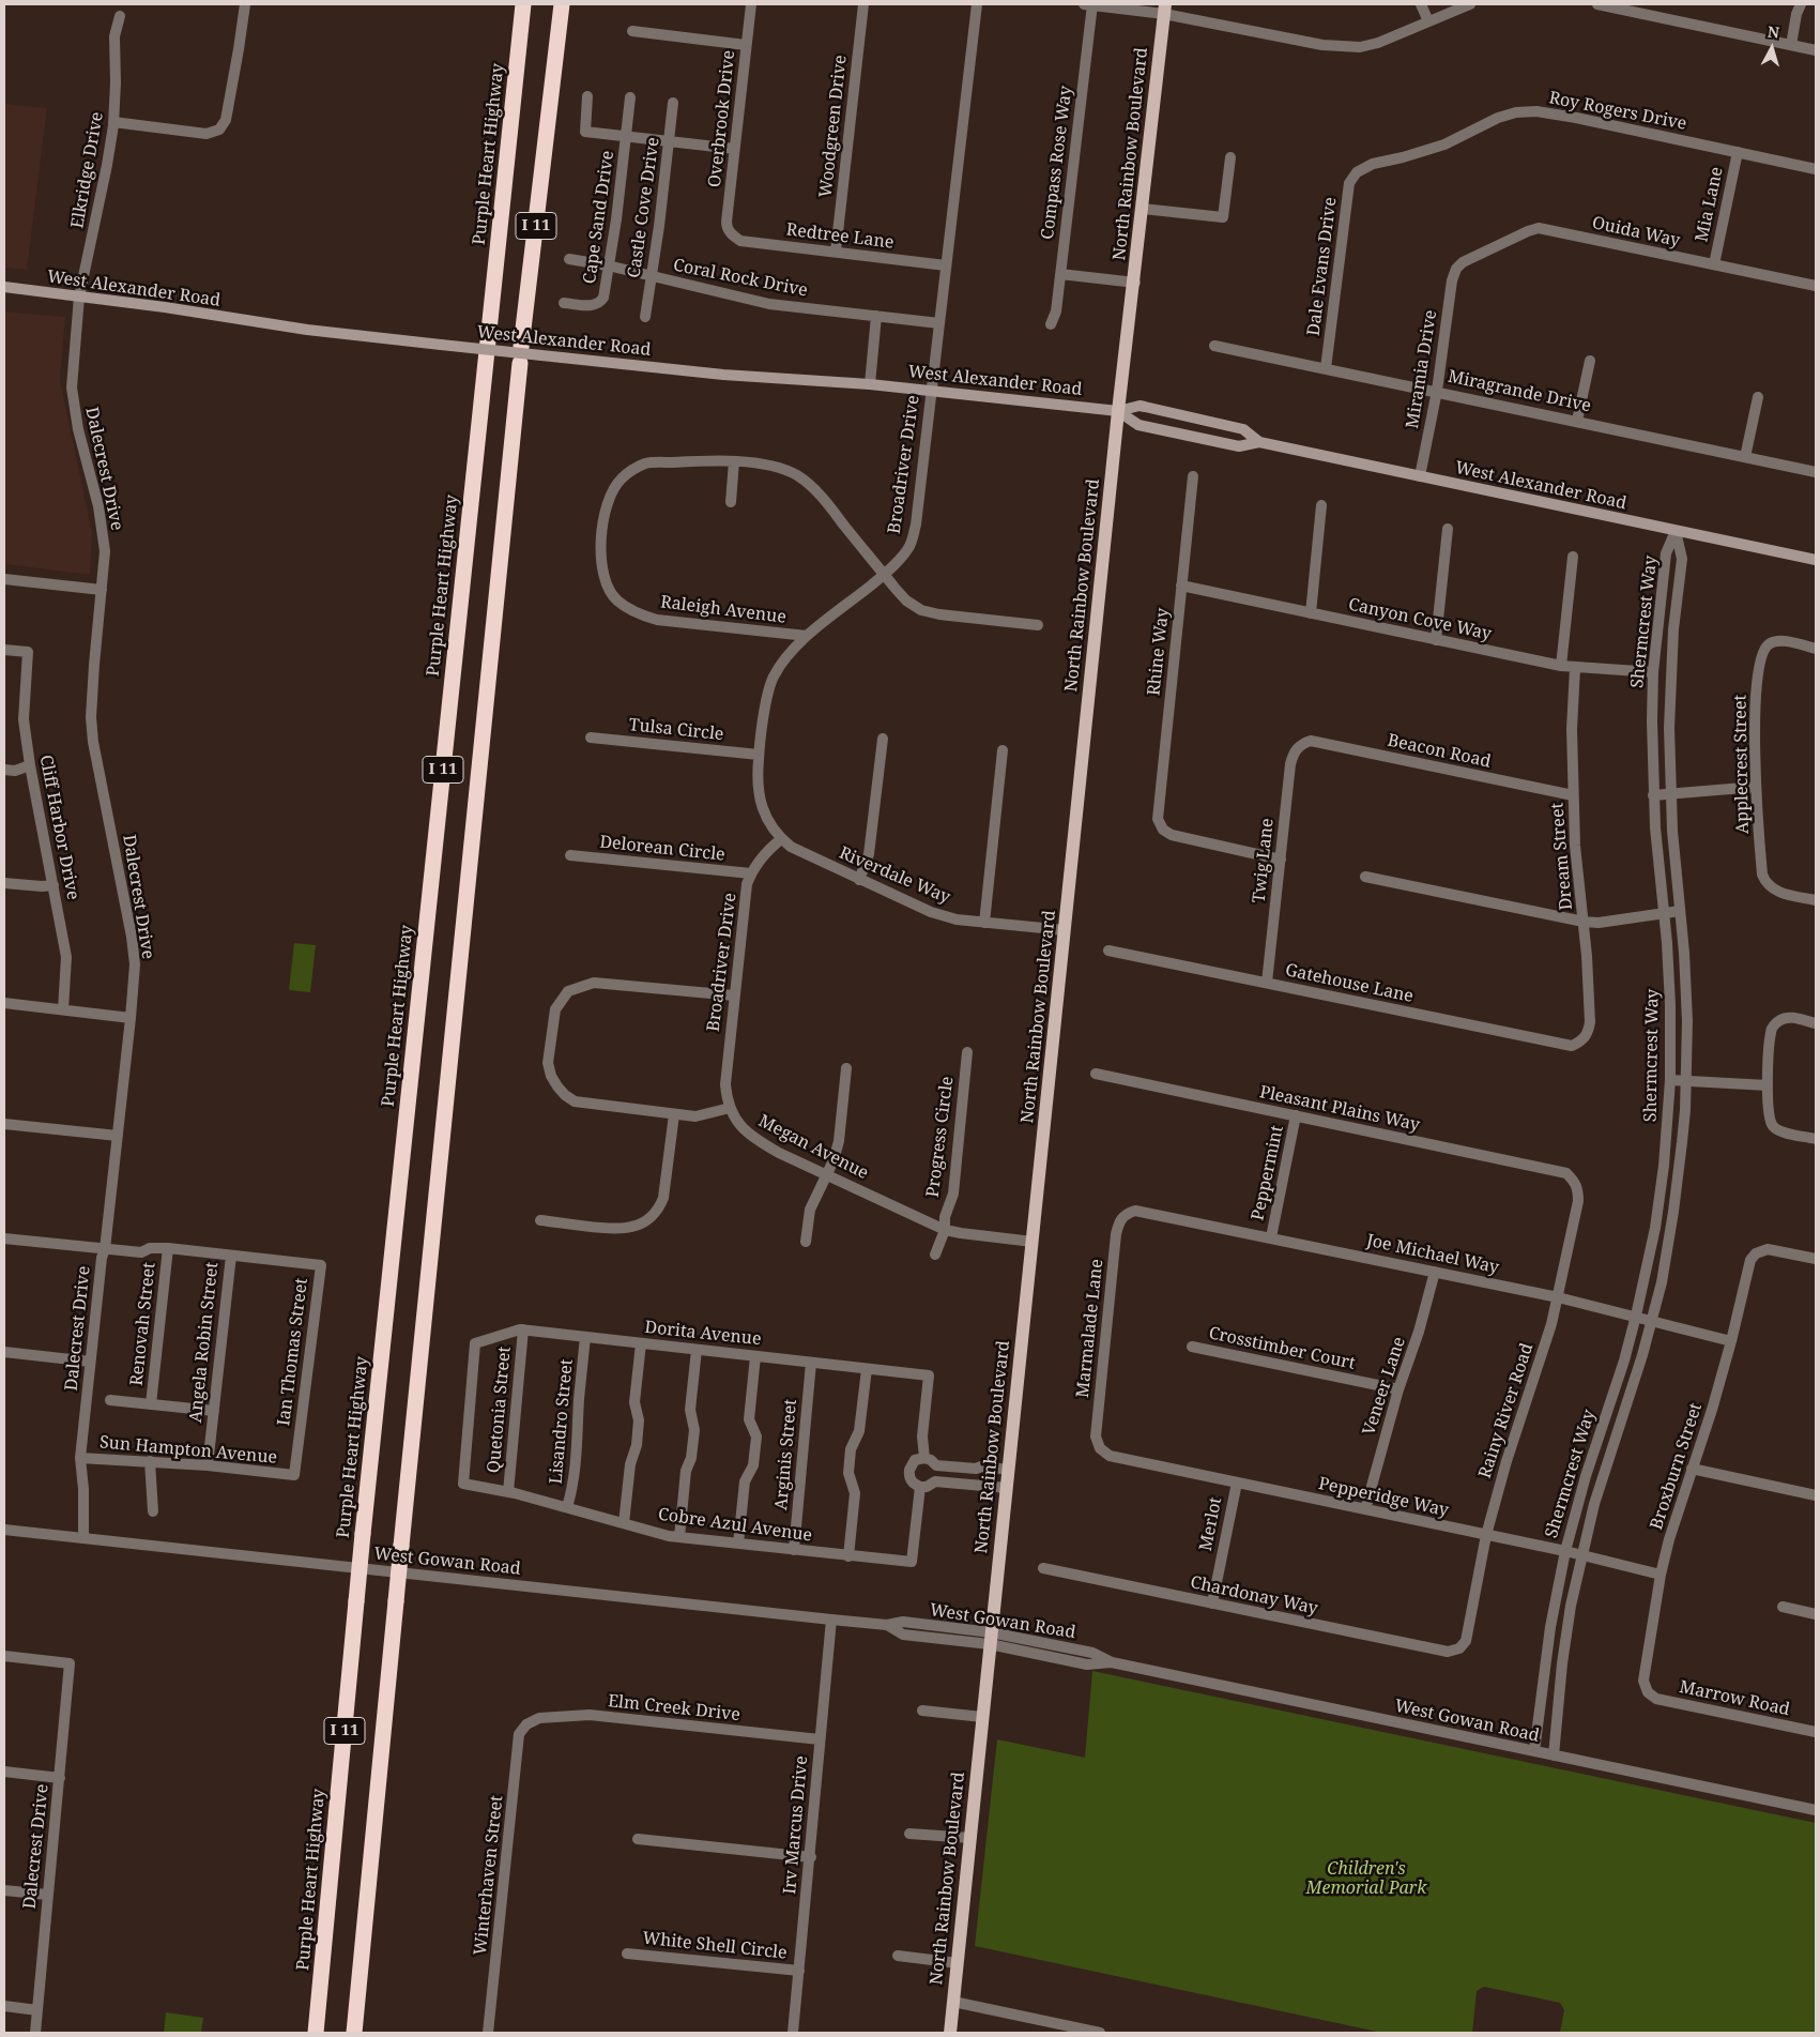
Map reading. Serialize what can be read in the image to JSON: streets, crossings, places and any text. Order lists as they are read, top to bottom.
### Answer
{
  "streets": {
    "highway": ["Purple Heart Highway", "I 11"],
    "main road": ["North Rainbow Boulevard", "West Alexander Road"],
    "street": [
      "Roy Rogers Drive",
      "Overbrook Drive",
      "Woodgreen Drive",
      "Compass Rose Way",
      "Elkridge Drive",
      "Mia Lane",
      "Castle Cove Drive",
      "Cape Sand Drive",
      "Ouida Way",
      "Redtree Lane",
      "Dale Evans Drive",
      "Coral Rock Drive",
      "Miramia Drive",
      "Miragrande Drive",
      "Broadriver Drive",
      "Dalecrest Drive",
      "Raleigh Avenue",
      "Canyon Cove Way",
      "Shermcrest Way",
      "Rhine Way",
      "Tulsa Circle",
      "Beacon Road",
      "Applecrest Street",
      "Cliff Harbor Drive",
      "Delorean Circle",
      "Dream Street",
      "Twig Lane",
      "Riverdale Way",
      "Gatehouse Lane",
      "Pleasant Plains Way",
      "Progress Circle",
      "Megan Avenue",
      "Peppermint",
      "Joe Michael Way",
      "Renovah Street",
      "Marmalade Lane",
      "Dorita Avenue",
      "Angela Robin Street",
      "Crosstimber Court",
      "Ian Thomas Street",
      "Veneer Lane",
      "Quetonia Street",
      "Rainy River Road",
      "Lisandro Street",
      "Sun Hampton Avenue",
      "Arginis Street",
      "Broxburn Street",
      "Pepperidge Way",
      "Merlot",
      "Cobre Azul Avenue",
      "West Gowan Road",
      "Chardonay Way",
      "Marrow Road",
      "Elm Creek Drive",
      "Irv Marcus Drive",
      "Winterhaven Street",
      "White Shell Circle"
    ]
  },
  "crossings": [
    ["Roy Rogers Drive", "Mia Lane"],
    ["Roy Rogers Drive", "Dale Evans Drive"],
    ["Overbrook Drive", "Redtree Lane"],
    ["Woodgreen Drive", "Redtree Lane"],
    ["North Rainbow Boulevard", "West Alexander Road"],
    ["North Rainbow Boulevard", "Riverdale Way"],
    ["North Rainbow Boulevard", "Megan Avenue"],
    ["North Rainbow Boulevard", "West Gowan Road"],
    ["Elkridge Drive", "West Alexander Road"],
    ["Elkridge Drive", "Dalecrest Drive"],
    ["Mia Lane", "Ouida Way"],
    ["Castle Cove Drive", "Coral Rock Drive"],
    ["Cape Sand Drive", "Coral Rock Drive"],
    ["Ouida Way", "Miramia Drive"],
    ["Redtree Lane", "Broadriver Drive"],
    ["Dale Evans Drive", "Miragrande Drive"],
    ["Coral Rock Drive", "Broadriver Drive"],
    ["West Alexander Road", "Miramia Drive"],
    ["West Alexander Road", "Broadriver Drive"],
    ["West Alexander Road", "Dalecrest Drive"],
    ["West Alexander Road", "Shermcrest Way"],
    ["Miramia Drive", "Miragrande Drive"],
    ["Broadriver Drive", "Raleigh Avenue"],
    ["Broadriver Drive", "Tulsa Circle"],
    ["Broadriver Drive", "Delorean Circle"],
    ["Broadriver Drive", "Riverdale Way"],
    ["Broadriver Drive", "Megan Avenue"],
    ["Dalecrest Drive", "Sun Hampton Avenue"],
    ["Dalecrest Drive", "West Gowan Road"],
    ["Canyon Cove Way", "Shermcrest Way"],
    ["Canyon Cove Way", "Rhine Way"],
    ["Canyon Cove Way", "Dream Street"],
    ["Shermcrest Way", "Joe Michael Way"],
    ["Shermcrest Way", "Pepperidge Way"],
    ["Shermcrest Way", "West Gowan Road"],
    ["Rhine Way", "Twig Lane"],
    ["Beacon Road", "Dream Street"],
    ["Beacon Road", "Twig Lane"],
    ["Dream Street", "Gatehouse Lane"],
    ["Twig Lane", "Gatehouse Lane"],
    ["Pleasant Plains Way", "Peppermint"],
    ["Pleasant Plains Way", "Rainy River Road"],
    ["Progress Circle", "Megan Avenue"],
    ["Peppermint", "Joe Michael Way"],
    ["Joe Michael Way", "Marmalade Lane"],
    ["Joe Michael Way", "Veneer Lane"],
    ["Joe Michael Way", "Rainy River Road"],
    ["Joe Michael Way", "Broxburn Street"],
    ["Marmalade Lane", "Pepperidge Way"],
    ["Dorita Avenue", "Quetonia Street"],
    ["Dorita Avenue", "Lisandro Street"],
    ["Dorita Avenue", "Arginis Street"],
    ["Dorita Avenue", "Cobre Azul Avenue"],
    ["Angela Robin Street", "Ian Thomas Street"],
    ["Angela Robin Street", "Sun Hampton Avenue"],
    ["Crosstimber Court", "Veneer Lane"],
    ["Ian Thomas Street", "Sun Hampton Avenue"],
    ["Veneer Lane", "Pepperidge Way"],
    ["Quetonia Street", "Cobre Azul Avenue"],
    ["Rainy River Road", "Pepperidge Way"],
    ["Rainy River Road", "Chardonay Way"],
    ["Lisandro Street", "Cobre Azul Avenue"],
    ["Arginis Street", "Cobre Azul Avenue"],
    ["Broxburn Street", "Pepperidge Way"],
    ["Broxburn Street", "Marrow Road"],
    ["Pepperidge Way", "Merlot"],
    ["Merlot", "Chardonay Way"],
    ["West Gowan Road", "Irv Marcus Drive"],
    ["Elm Creek Drive", "Irv Marcus Drive"],
    ["Elm Creek Drive", "Winterhaven Street"],
    ["Irv Marcus Drive", "White Shell Circle"]
  ],
  "parks": ["Children's Memorial Park"],
  "north": "top"
}
